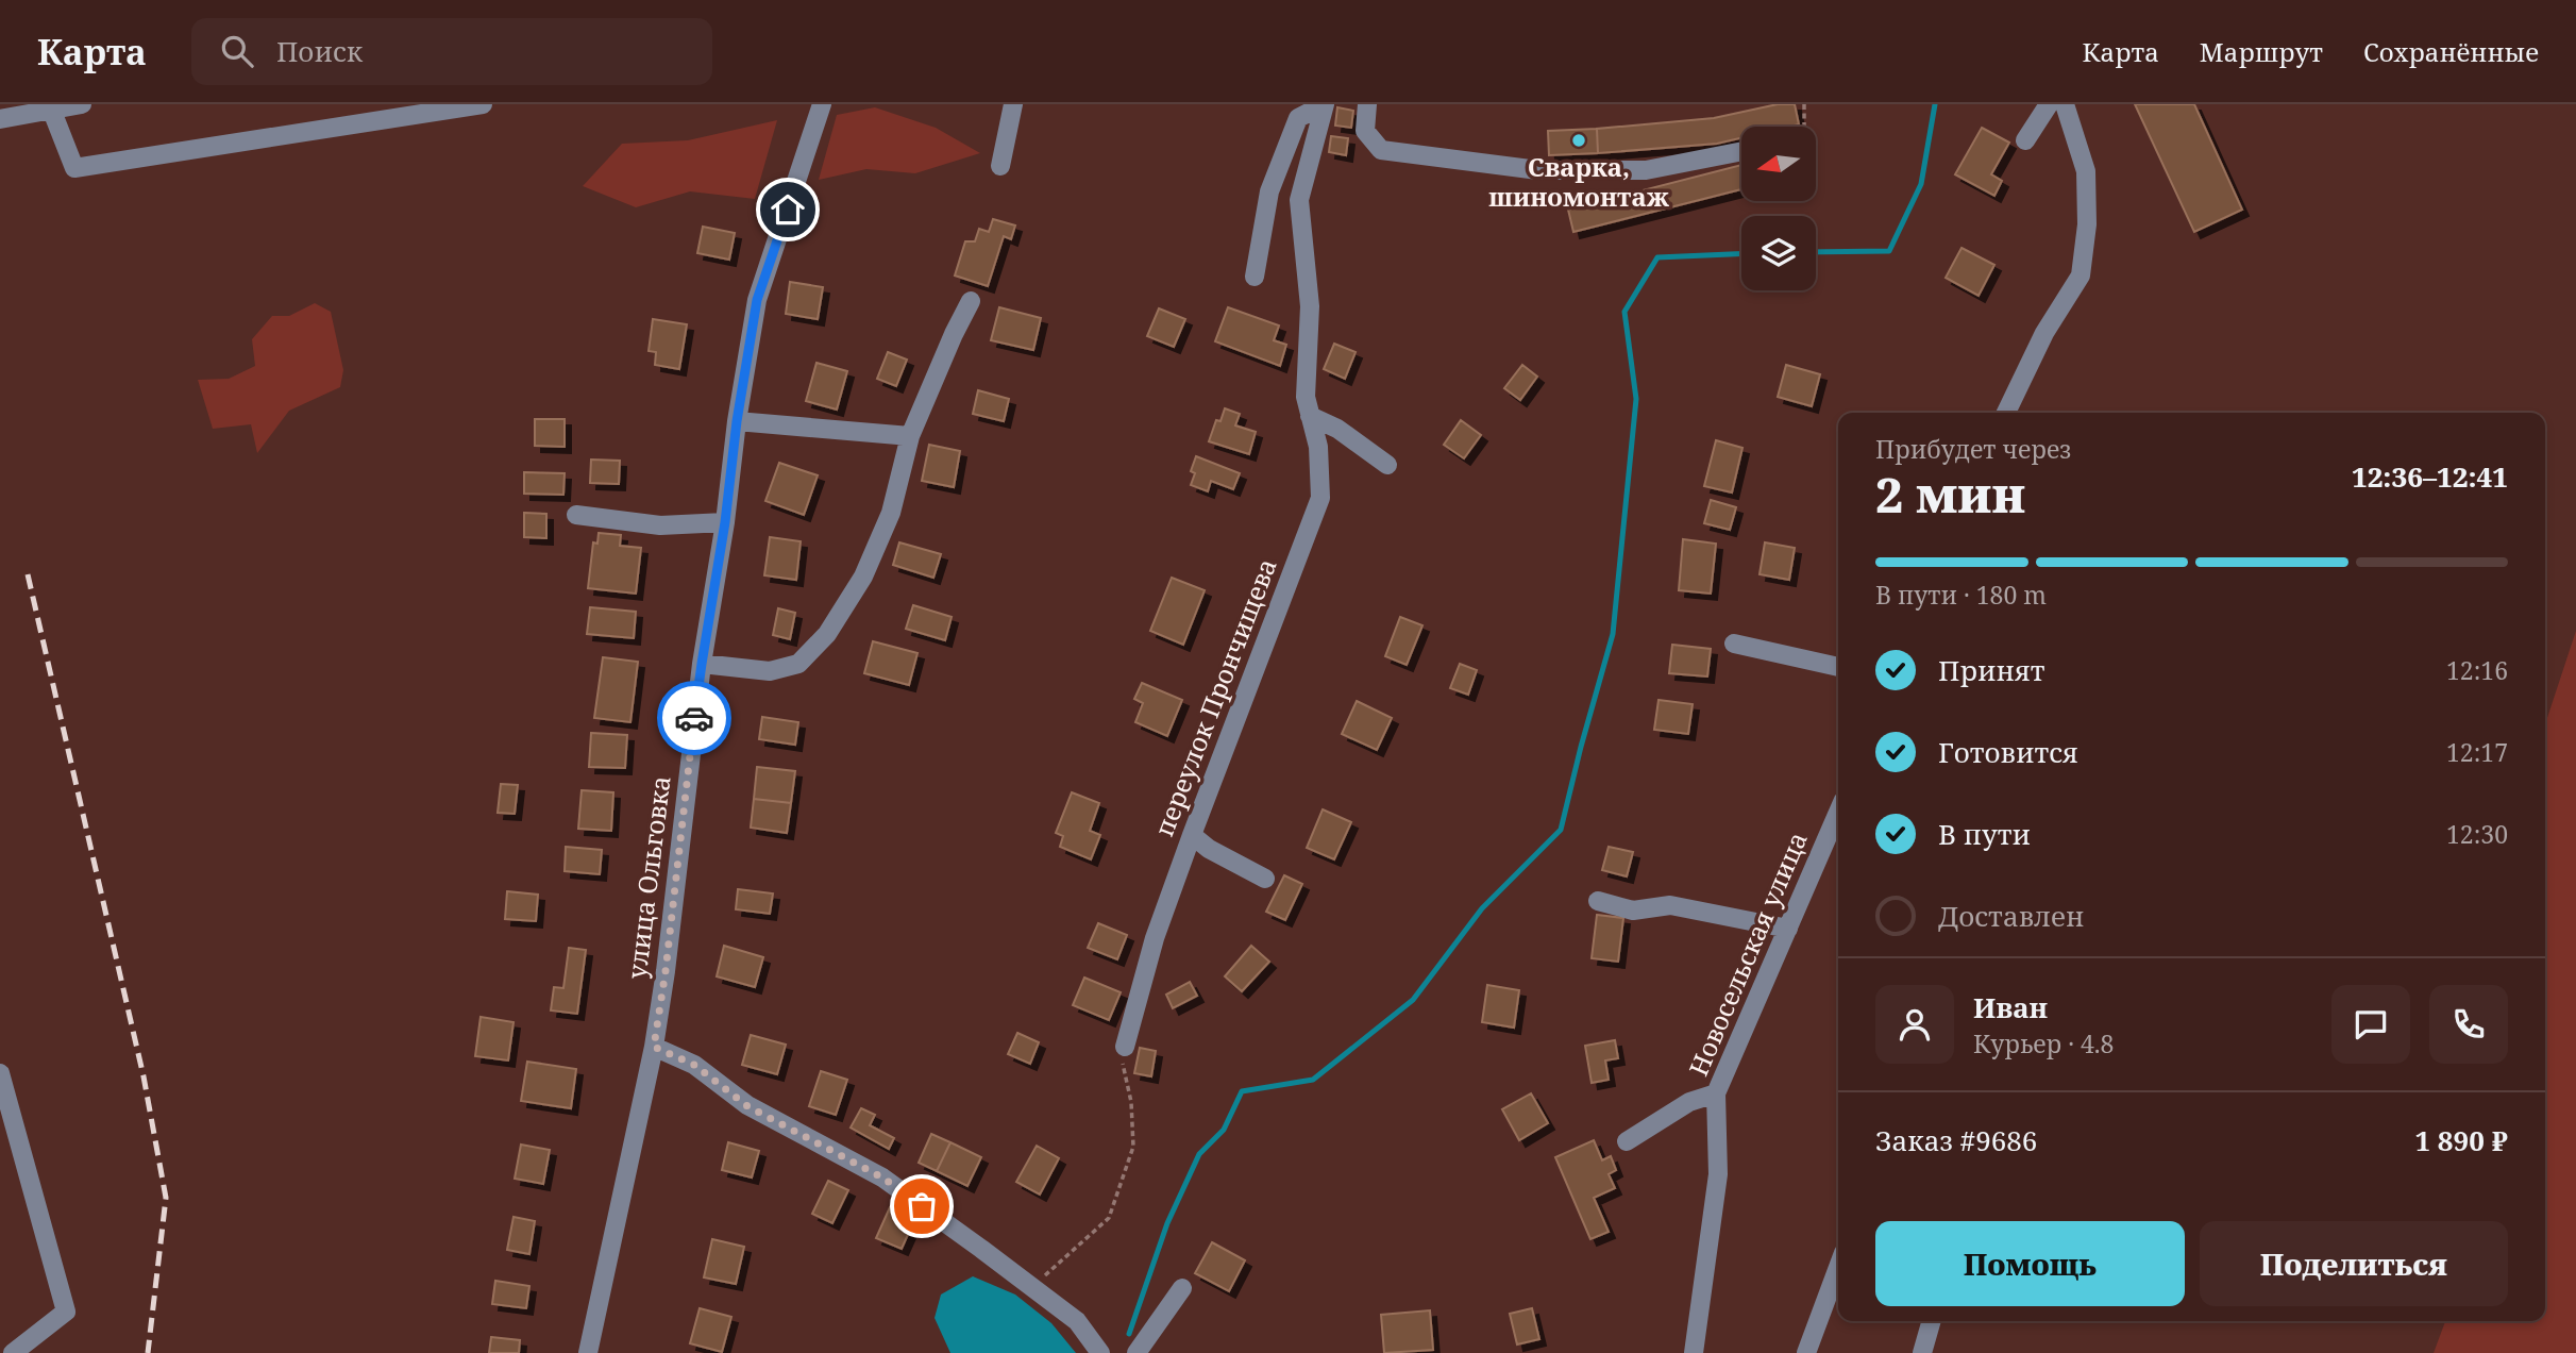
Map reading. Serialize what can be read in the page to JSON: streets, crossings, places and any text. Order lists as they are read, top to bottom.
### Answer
{
  "streets": {
    "street": ["переулок Прончищева", "улица Ольговка", "Новосельская улица"]
  },
  "places": ["Сварка, шиномонтаж"],
  "north": "left",
  "page": {
    "header": "Карта",
    "search": "Поиск",
    "nav": ["Карта", "Маршрут", "Сохранённые"],
    "heading": ["2 мин", "Прибудет через", "12:36–12:41"],
    "panel": [
      "Иван",
      "Курьер · 4.8",
      "Заказ #9686",
      "1 890 ₽"
    ],
    "bar": "В пути · 180 m",
    "list": [
      ["Принят", "12:16"],
      ["Готовится", "12:17"],
      ["В пути", "12:30"],
      "Доставлен"
    ],
    "buttons": ["Помощь", "Поделиться"]
  }
}
